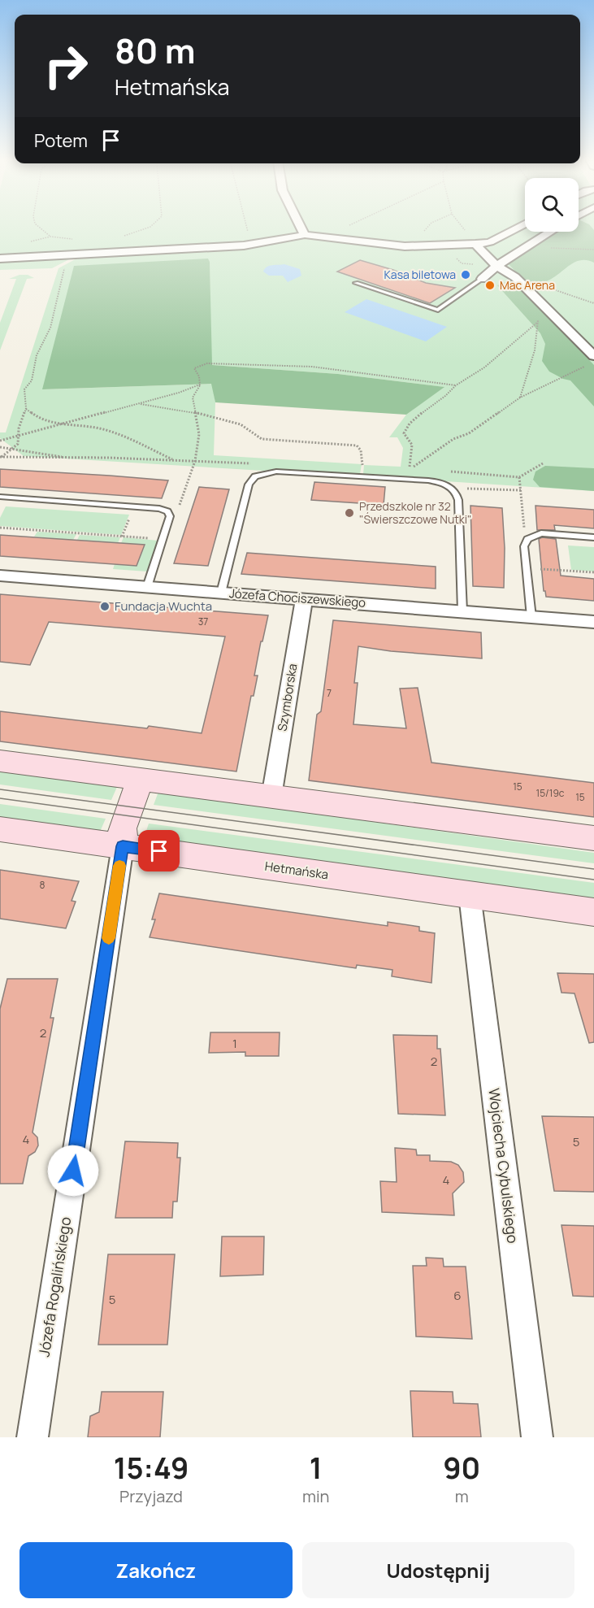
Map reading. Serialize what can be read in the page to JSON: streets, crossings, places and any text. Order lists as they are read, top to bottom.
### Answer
{
  "streets": {
    "main road": ["Hetmańska"],
    "street": [
      "Józefa Chociszewskiego",
      "Szymborska",
      "Wojciecha Cybulskiego",
      "Józefa Rogalińskiego"
    ]
  },
  "crossings": [
    ["Józefa Chociszewskiego", "Szymborska"],
    ["Hetmańska", "Wojciecha Cybulskiego"],
    ["Hetmańska", "Józefa Rogalińskiego"]
  ],
  "places": [
    "Kasa biletowa",
    "Mac Arena",
    "Przedszkole nr 32 \"Świerszczowe Nutki\"",
    "Fundacja Wuchta"
  ],
  "house_numbers": [
    "37",
    "7",
    "15",
    "15/19c",
    "15",
    "8",
    "2",
    "1",
    "2",
    "4",
    "5",
    "4",
    "6",
    "5"
  ],
  "page": {
    "turn": ["80 m", "Hetmańska"],
    "then": "Potem",
    "eta": [
      "15:49",
      "Przyjazd",
      "1",
      "min",
      "90",
      "m"
    ],
    "buttons": ["Zakończ", "Udostępnij"]
  }
}
